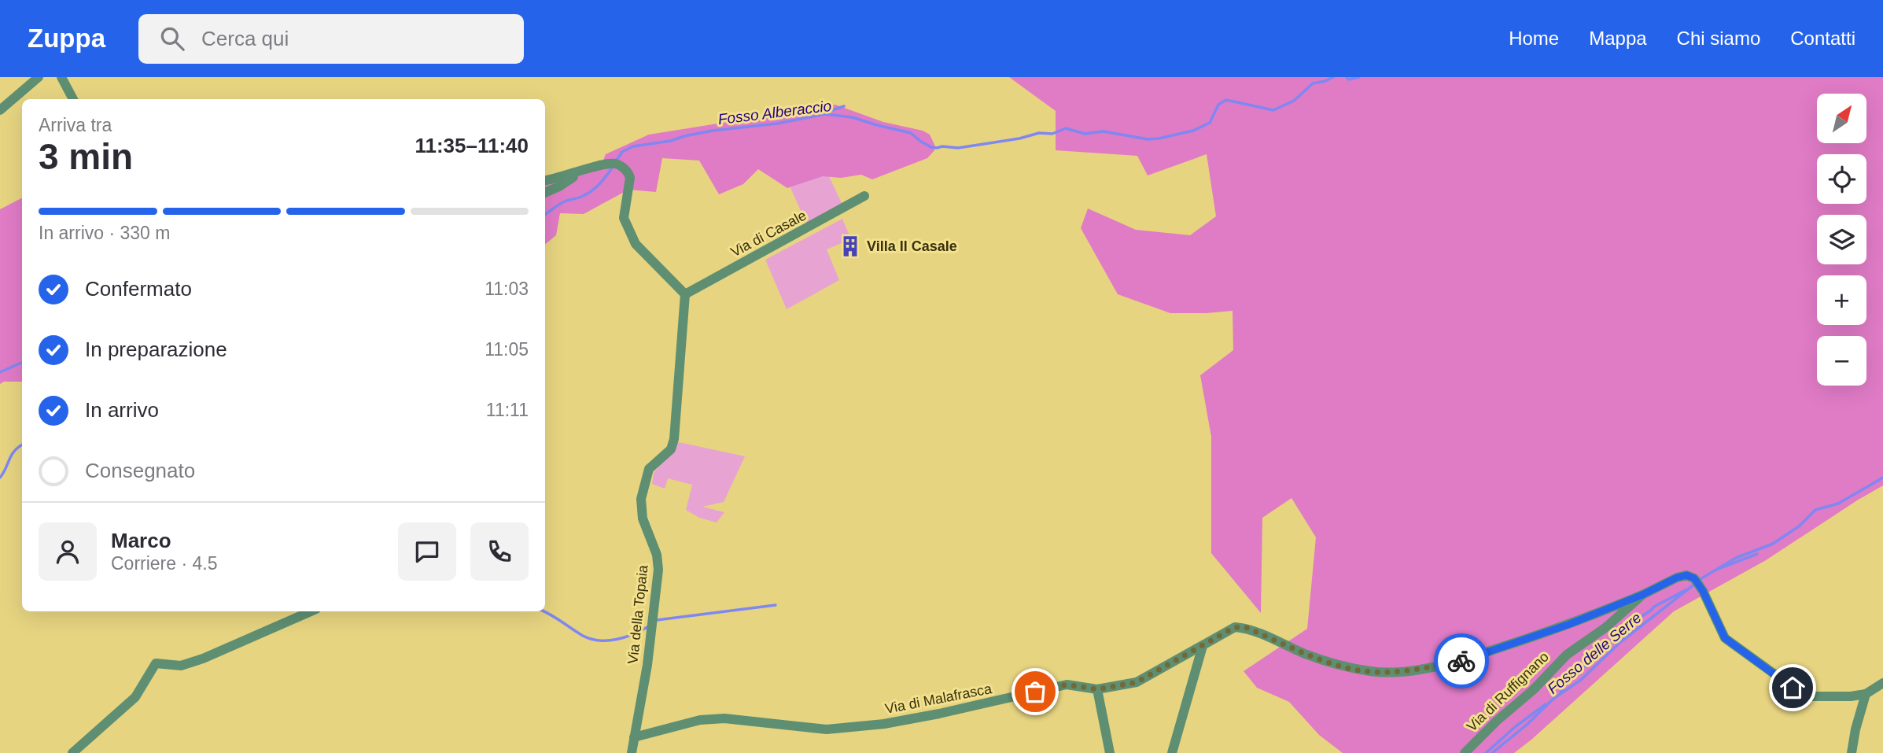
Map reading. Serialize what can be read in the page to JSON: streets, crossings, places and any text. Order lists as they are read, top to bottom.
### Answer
{
  "streets": {
    "street": [
      "Via di Casale",
      "Via della Topaia",
      "Via di Ruffignano",
      "Via di Malafrasca"
    ]
  },
  "crossings": [
    ["Via di Casale", "Via della Topaia"],
    ["Via della Topaia", "Via di Malafrasca"],
    ["Via di Ruffignano", "Via di Malafrasca"]
  ],
  "water": ["Fosso Alberaccio", "Fosso delle Serre"],
  "places": {
    "building": ["Villa Il Casale"]
  },
  "north": "top right",
  "page": {
    "header": "Zuppa",
    "search": "Cerca qui",
    "nav": [
      "Home",
      "Mappa",
      "Chi siamo",
      "Contatti"
    ],
    "map_buttons": ["+", "−"],
    "heading": ["3 min", "Arriva tra", "11:35–11:40"],
    "panel": ["Marco", "Corriere · 4.5"],
    "bar": "In arrivo · 330 m",
    "list": [
      ["Confermato", "11:03"],
      ["In preparazione", "11:05"],
      ["In arrivo", "11:11"],
      "Consegnato"
    ]
  }
}
